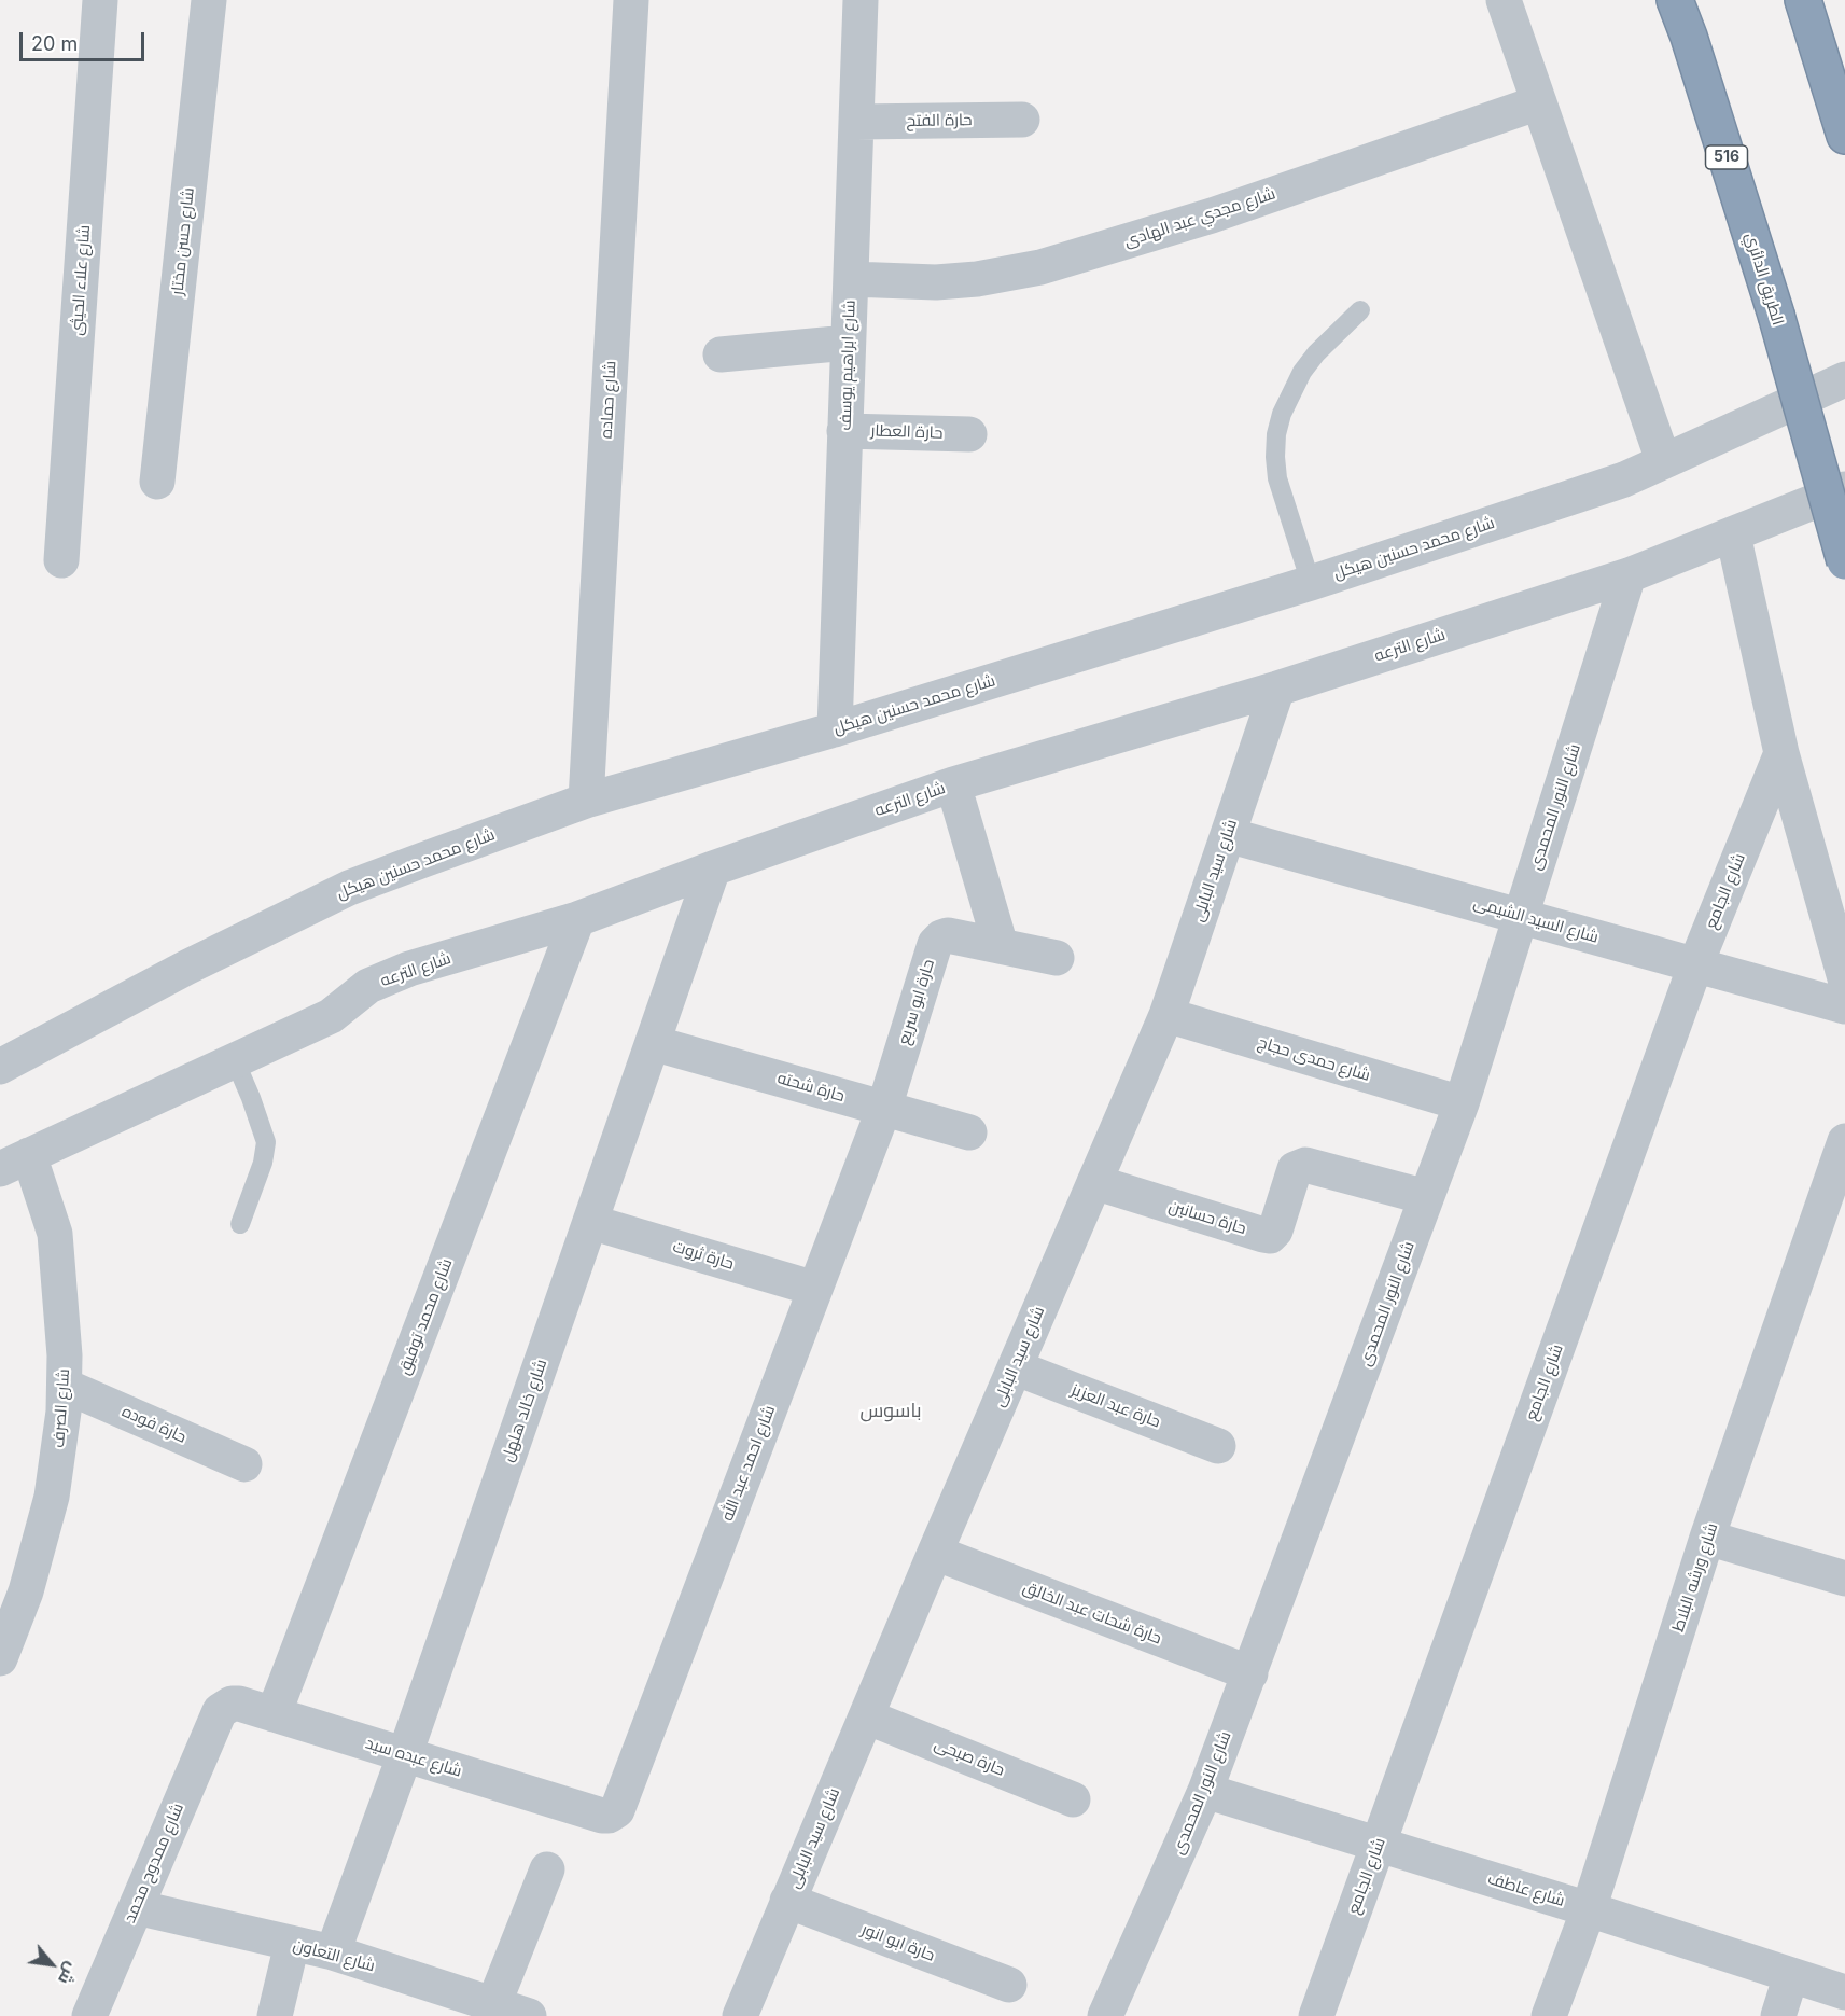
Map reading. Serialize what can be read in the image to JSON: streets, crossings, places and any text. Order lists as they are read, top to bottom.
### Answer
{
  "streets": {
    "highway": ["516", "الطريق الدائري"],
    "street": [
      "حارة الفتح",
      "شارع مجدي عبد الهادى",
      "شارع حسن مختار",
      "شارع علاء الحيثى",
      "شارع ابراهيم يوسف",
      "شارع حماده",
      "حارة العطار",
      "شارع محمد حسنين هيكل",
      "شارع الترعه",
      "شارع النور المحمدى",
      "شارع سيد البابلى",
      "شارع الجامع",
      "شارع السيد الشيمى",
      "حارة ابو سريع",
      "شارع حمدى حجاج",
      "حارة شحته",
      "حارة حسانين",
      "حارة ثروت",
      "شارع محمد توفيق",
      "حارة عبد العزيز",
      "شارع الصرف",
      "شارع خالد هلهل",
      "حارة فوده",
      "شارع احمد عبد الله",
      "شارع ورشه البلاط",
      "حارة شحات عبد الخالق",
      "شارع عبده سيد",
      "حارة صبحى",
      "شارع ممدوح محمد",
      "شارع عاطف",
      "حارة ابو انور",
      "شارع التعاون"
    ]
  },
  "crossings": [
    ["حارة الفتح", "شارع ابراهيم يوسف"],
    ["شارع مجدي عبد الهادى", "شارع ابراهيم يوسف"],
    ["شارع ابراهيم يوسف", "حارة العطار"],
    ["شارع ابراهيم يوسف", "شارع محمد حسنين هيكل"],
    ["شارع حماده", "شارع محمد حسنين هيكل"],
    ["شارع الترعه", "شارع النور المحمدى"],
    ["شارع الترعه", "شارع سيد البابلى"],
    ["شارع الترعه", "شارع محمد توفيق"],
    ["شارع الترعه", "شارع الصرف"],
    ["شارع الترعه", "شارع خالد هلهل"],
    ["شارع النور المحمدى", "شارع السيد الشيمى"],
    ["شارع النور المحمدى", "شارع حمدى حجاج"],
    ["شارع النور المحمدى", "حارة حسانين"],
    ["شارع النور المحمدى", "حارة شحات عبد الخالق"],
    ["شارع النور المحمدى", "شارع عاطف"],
    ["شارع سيد البابلى", "شارع السيد الشيمى"],
    ["شارع سيد البابلى", "شارع حمدى حجاج"],
    ["شارع سيد البابلى", "حارة حسانين"],
    ["شارع سيد البابلى", "حارة عبد العزيز"],
    ["شارع سيد البابلى", "حارة شحات عبد الخالق"],
    ["شارع سيد البابلى", "حارة صبحى"],
    ["شارع سيد البابلى", "حارة ابو انور"],
    ["شارع الجامع", "شارع السيد الشيمى"],
    ["شارع الجامع", "شارع عاطف"],
    ["حارة ابو سريع", "حارة شحته"],
    ["حارة ابو سريع", "شارع احمد عبد الله"],
    ["حارة شحته", "شارع خالد هلهل"],
    ["حارة شحته", "شارع احمد عبد الله"],
    ["حارة ثروت", "شارع خالد هلهل"],
    ["حارة ثروت", "شارع احمد عبد الله"],
    ["شارع محمد توفيق", "شارع عبده سيد"],
    ["شارع الصرف", "حارة فوده"],
    ["شارع خالد هلهل", "شارع عبده سيد"],
    ["شارع خالد هلهل", "شارع التعاون"],
    ["شارع احمد عبد الله", "شارع عبده سيد"],
    ["شارع ورشه البلاط", "شارع عاطف"],
    ["شارع عبده سيد", "شارع ممدوح محمد"],
    ["شارع ممدوح محمد", "شارع التعاون"]
  ],
  "districts": ["باسوس"],
  "scale_bar": "20 m",
  "north": "bottom right"
}
